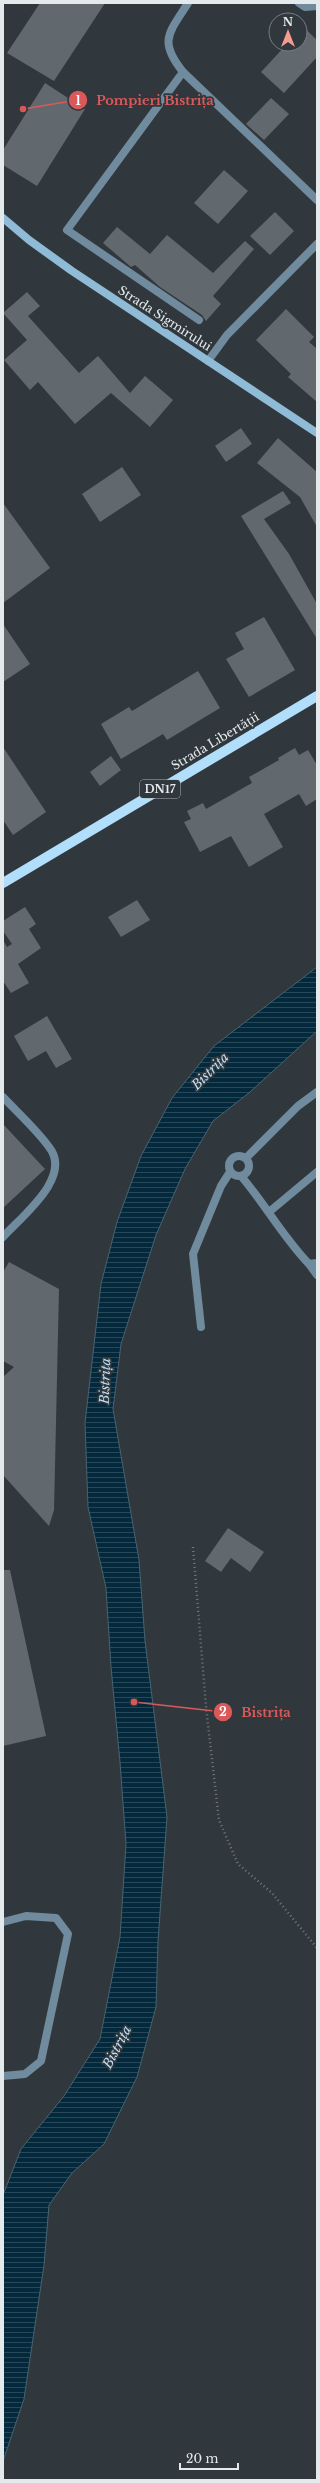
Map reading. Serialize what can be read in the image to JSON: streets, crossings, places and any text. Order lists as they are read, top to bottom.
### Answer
{
  "streets": {
    "main road": ["Strada Sigmirului", "Strada Libertății", "DN17"]
  },
  "water": ["Bistrița"],
  "places": ["Pompieri Bistrița", "Bistrița"],
  "scale_bar": "20 m",
  "north": "top"
}
